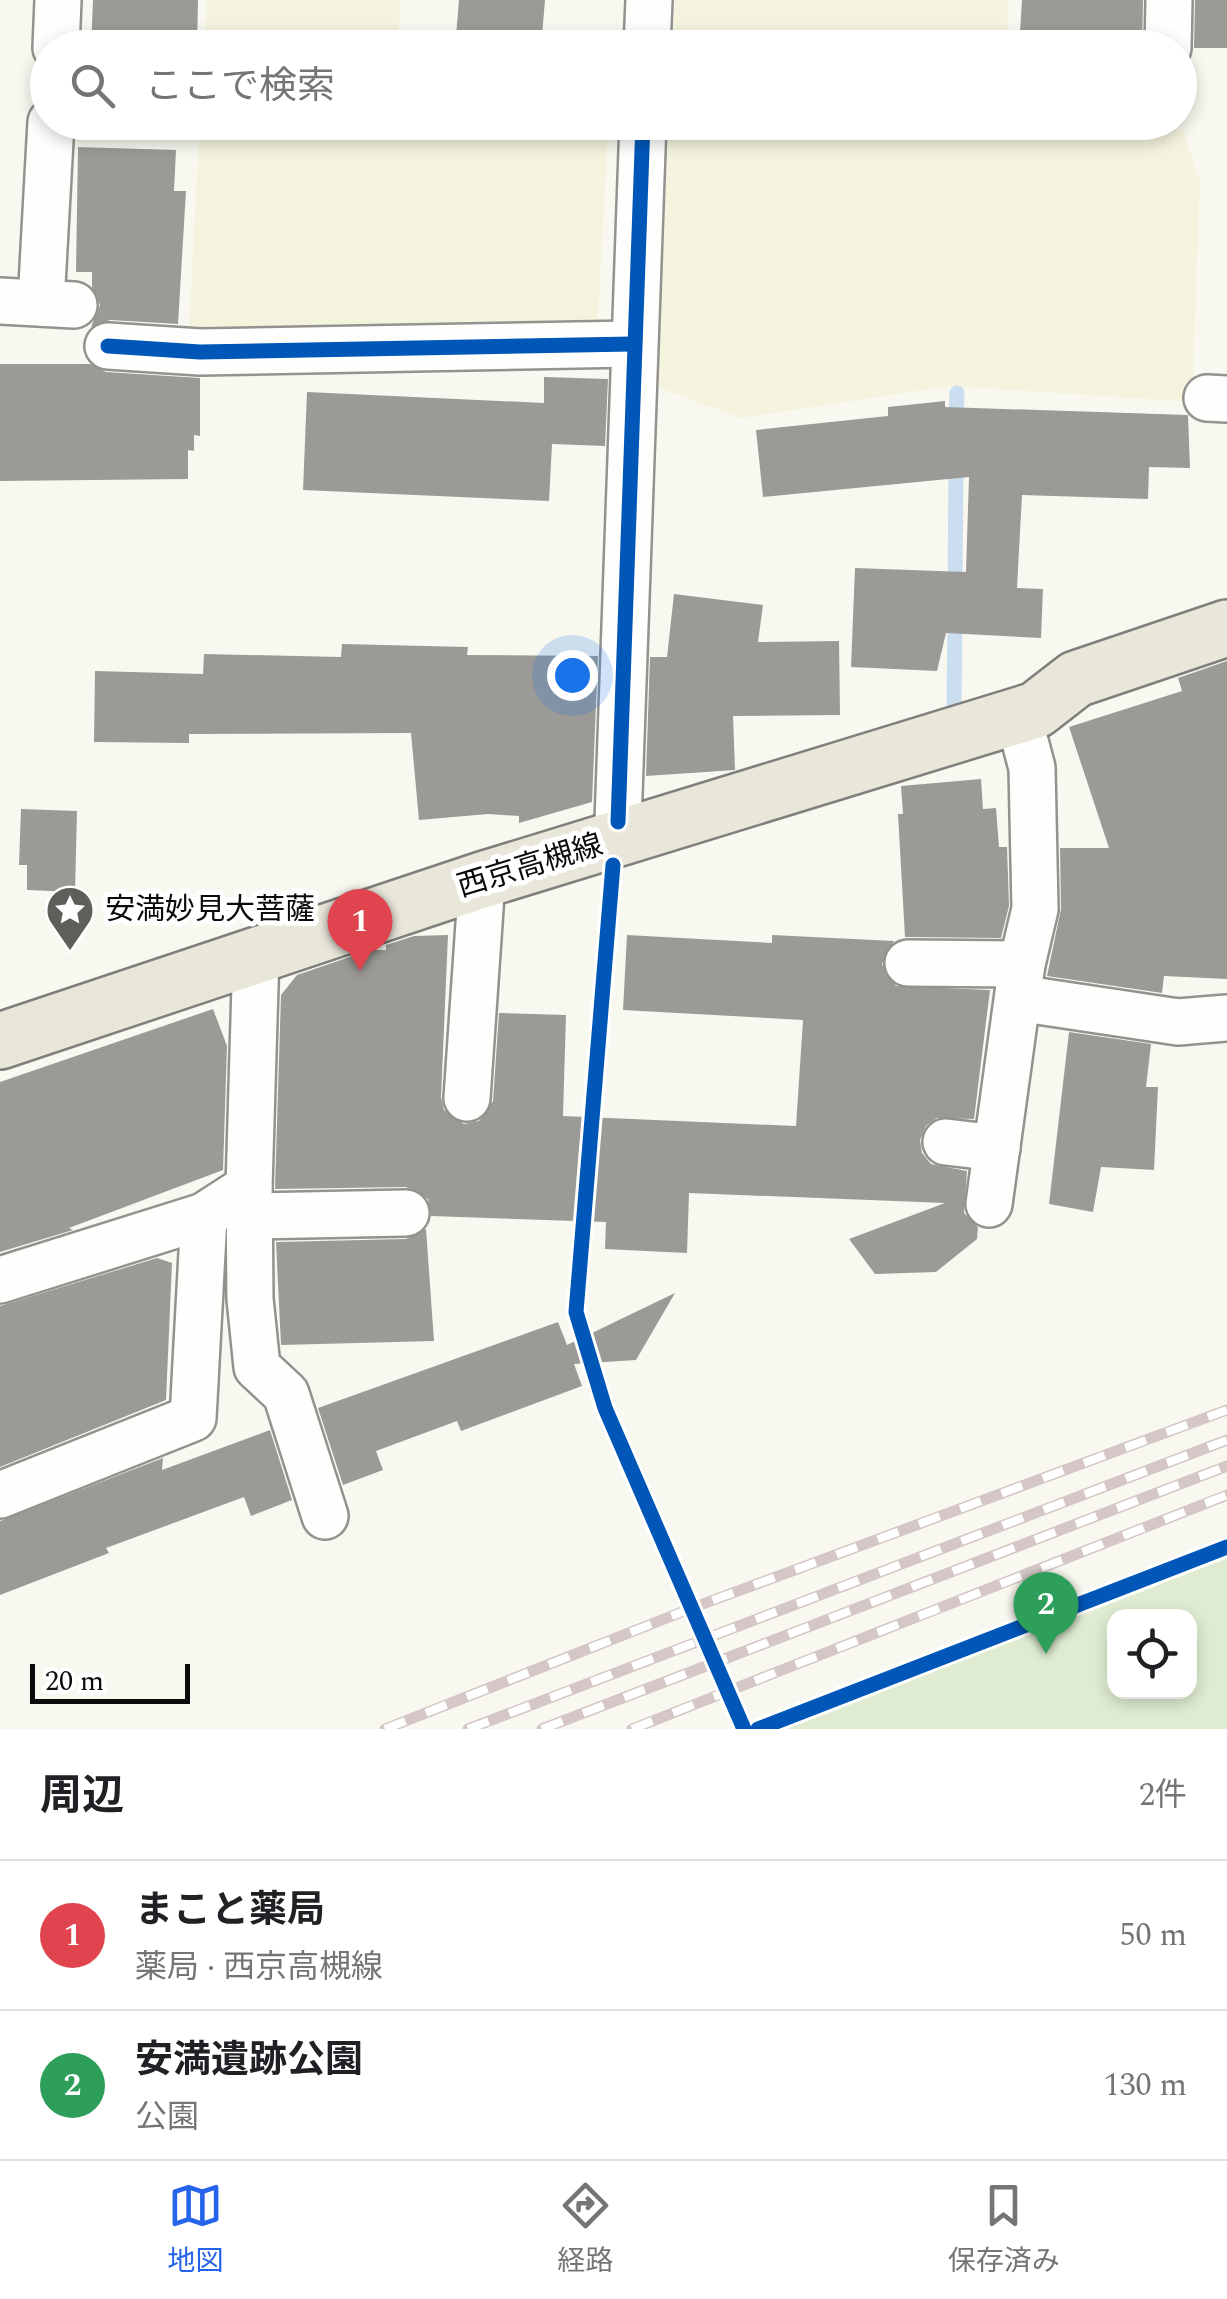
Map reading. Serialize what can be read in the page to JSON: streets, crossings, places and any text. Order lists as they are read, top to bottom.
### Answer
{
  "streets": {
    "main road": ["西京高槻線"]
  },
  "places": {
    "place": ["安満妙見大菩薩"]
  },
  "scale_bar": "20 m",
  "page": {
    "search": "ここで検索",
    "pins": ["1", "2"],
    "scale": "20 m",
    "heading": ["周辺", "2件"],
    "list": [
      {
        "mark": "1",
        "name": "まこと薬局",
        "note": "薬局 · 西京高槻線",
        "value": "50 m"
      },
      {
        "mark": "2",
        "name": "安満遺跡公園",
        "note": "公園",
        "value": "130 m"
      }
    ],
    "nav": ["地図", "経路", "保存済み"]
  }
}
